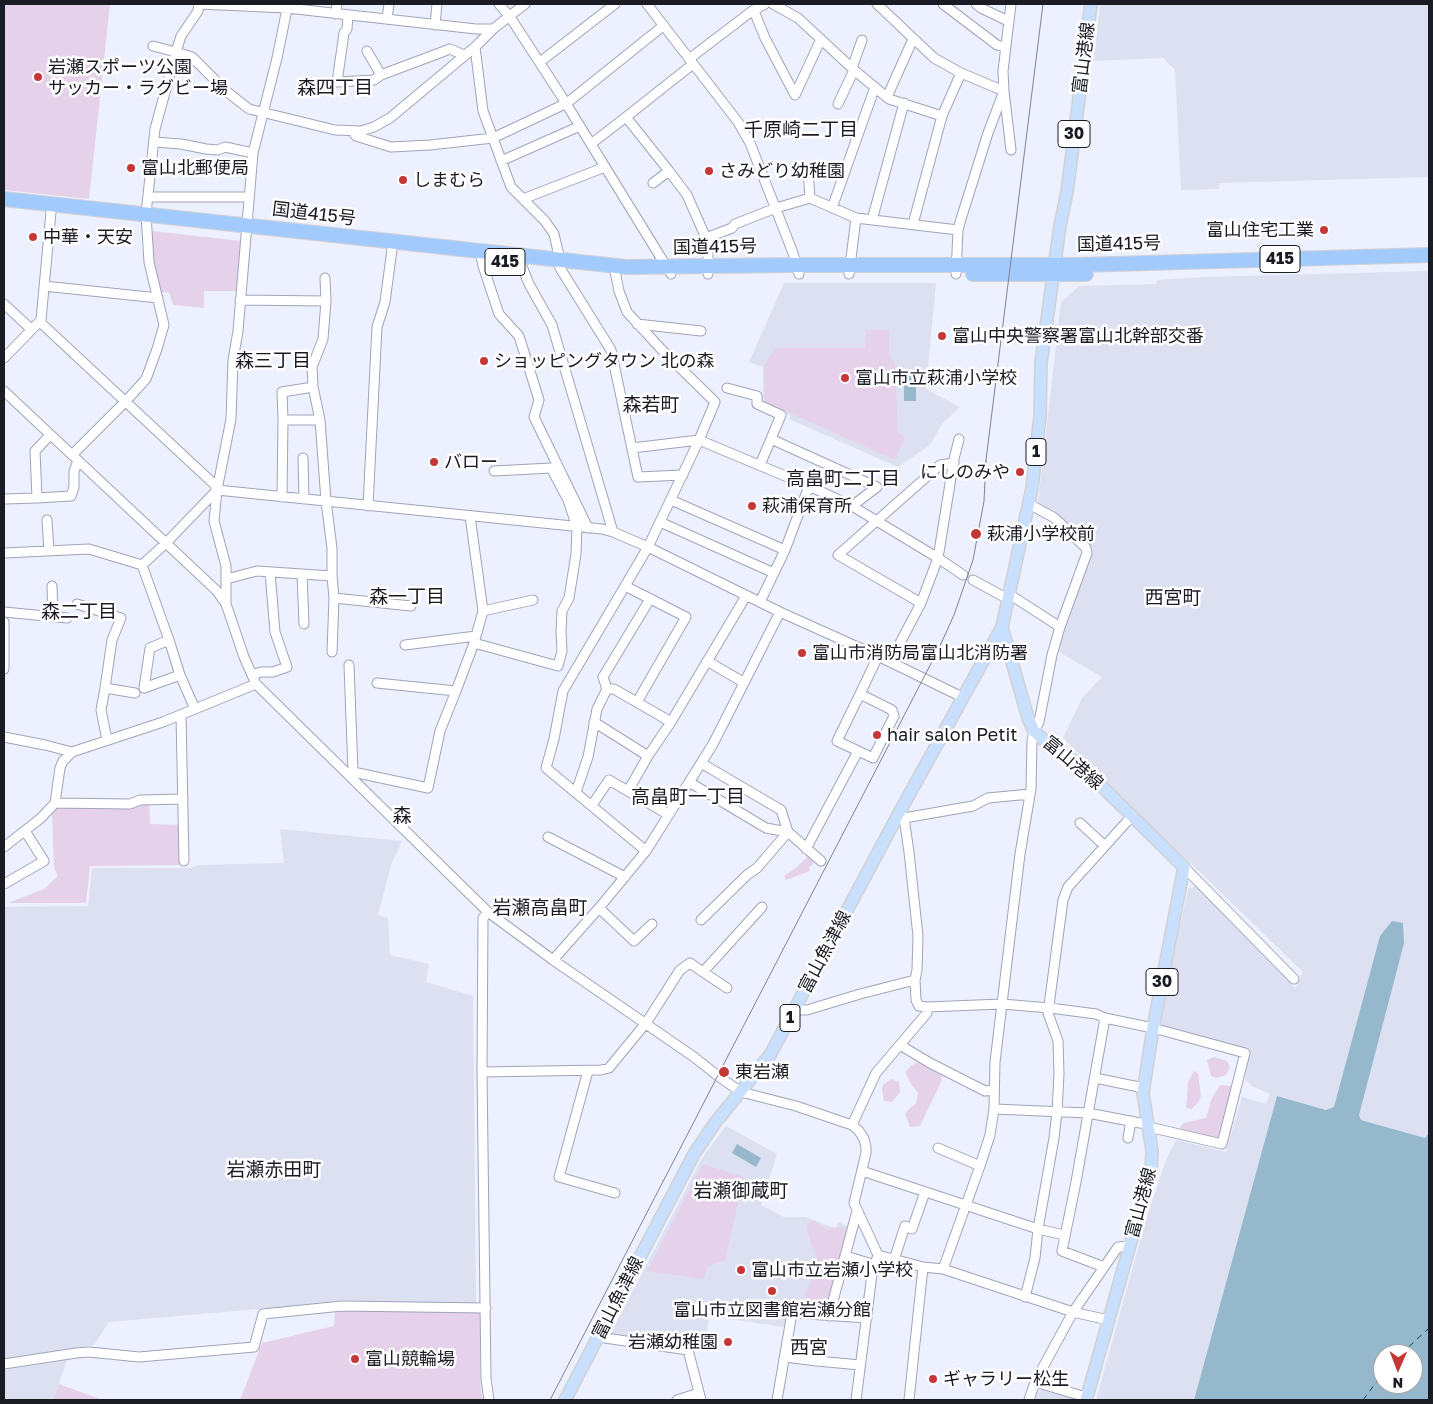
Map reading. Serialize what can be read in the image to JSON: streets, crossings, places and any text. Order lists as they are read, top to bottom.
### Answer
{
  "streets": {
    "highway": ["国道415号", "415"],
    "main road": [
      "富山港線",
      "30",
      "1",
      "富山魚津線"
    ]
  },
  "crossings": [
    ["富山港線", "国道415号"],
    ["富山港線", "富山魚津線"]
  ],
  "districts": [
    "森四丁目",
    "千原崎二丁目",
    "森三丁目",
    "森若町",
    "高畠町二丁目",
    "森一丁目",
    "西宮町",
    "森二丁目",
    "高畠町一丁目",
    "森",
    "岩瀬高畠町",
    "岩瀬赤田町",
    "岩瀬御蔵町",
    "西宮"
  ],
  "places": [
    "岩瀬スポーツ公園 サッカー・ラグビー場",
    "富山北郵便局",
    "さみどり幼稚園",
    "しまむら",
    "富山住宅工業",
    "中華・天安",
    "富山中央警察署富山北幹部交番",
    "ショッピングタウン 北の森",
    "富山市立萩浦小学校",
    "バロー",
    "にしのみや",
    "萩浦保育所",
    "萩浦小学校前",
    "富山市消防局富山北消防署",
    "hair salon Petit",
    "東岩瀬",
    "富山市立岩瀬小学校",
    "富山市立図書館岩瀬分館",
    "岩瀬幼稚園",
    "富山競輪場",
    "ギャラリー松生"
  ],
  "north": "bottom"
}
